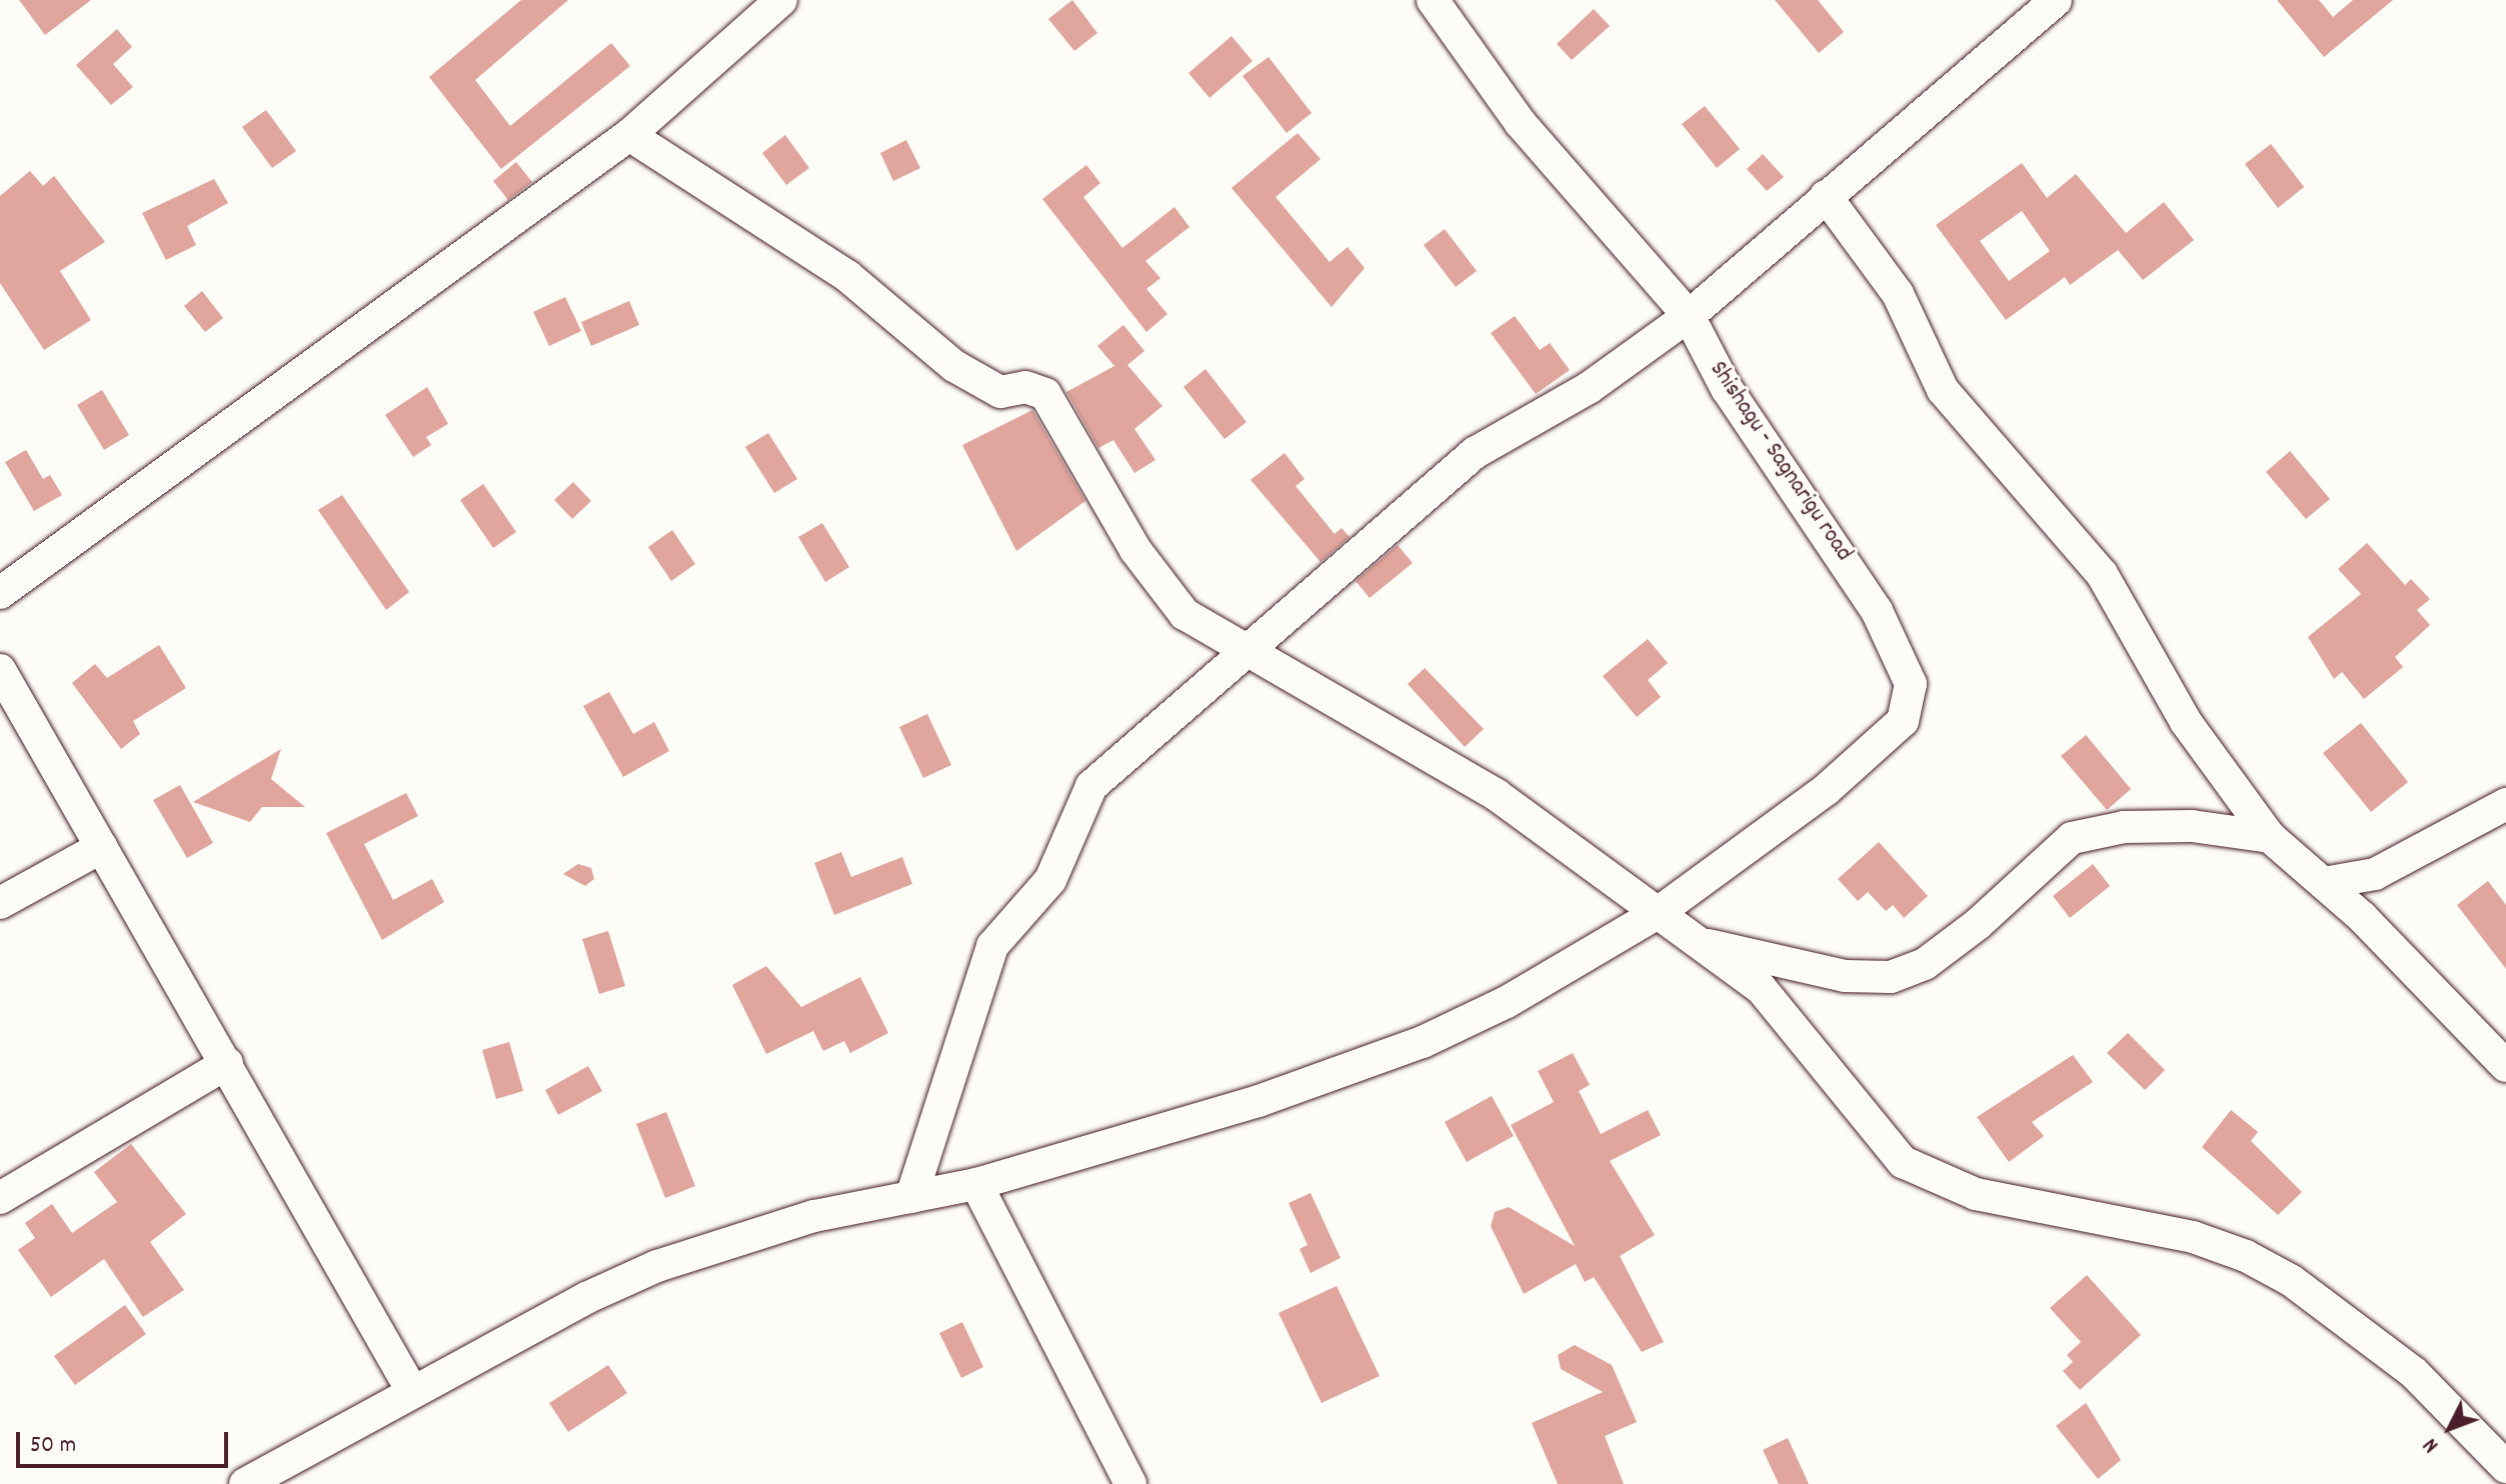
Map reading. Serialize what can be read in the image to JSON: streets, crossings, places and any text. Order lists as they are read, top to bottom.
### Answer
{
  "streets": {
    "street": ["Shishagu - Sagnarigu road"]
  },
  "scale_bar": "50 m",
  "north": "bottom left"
}
